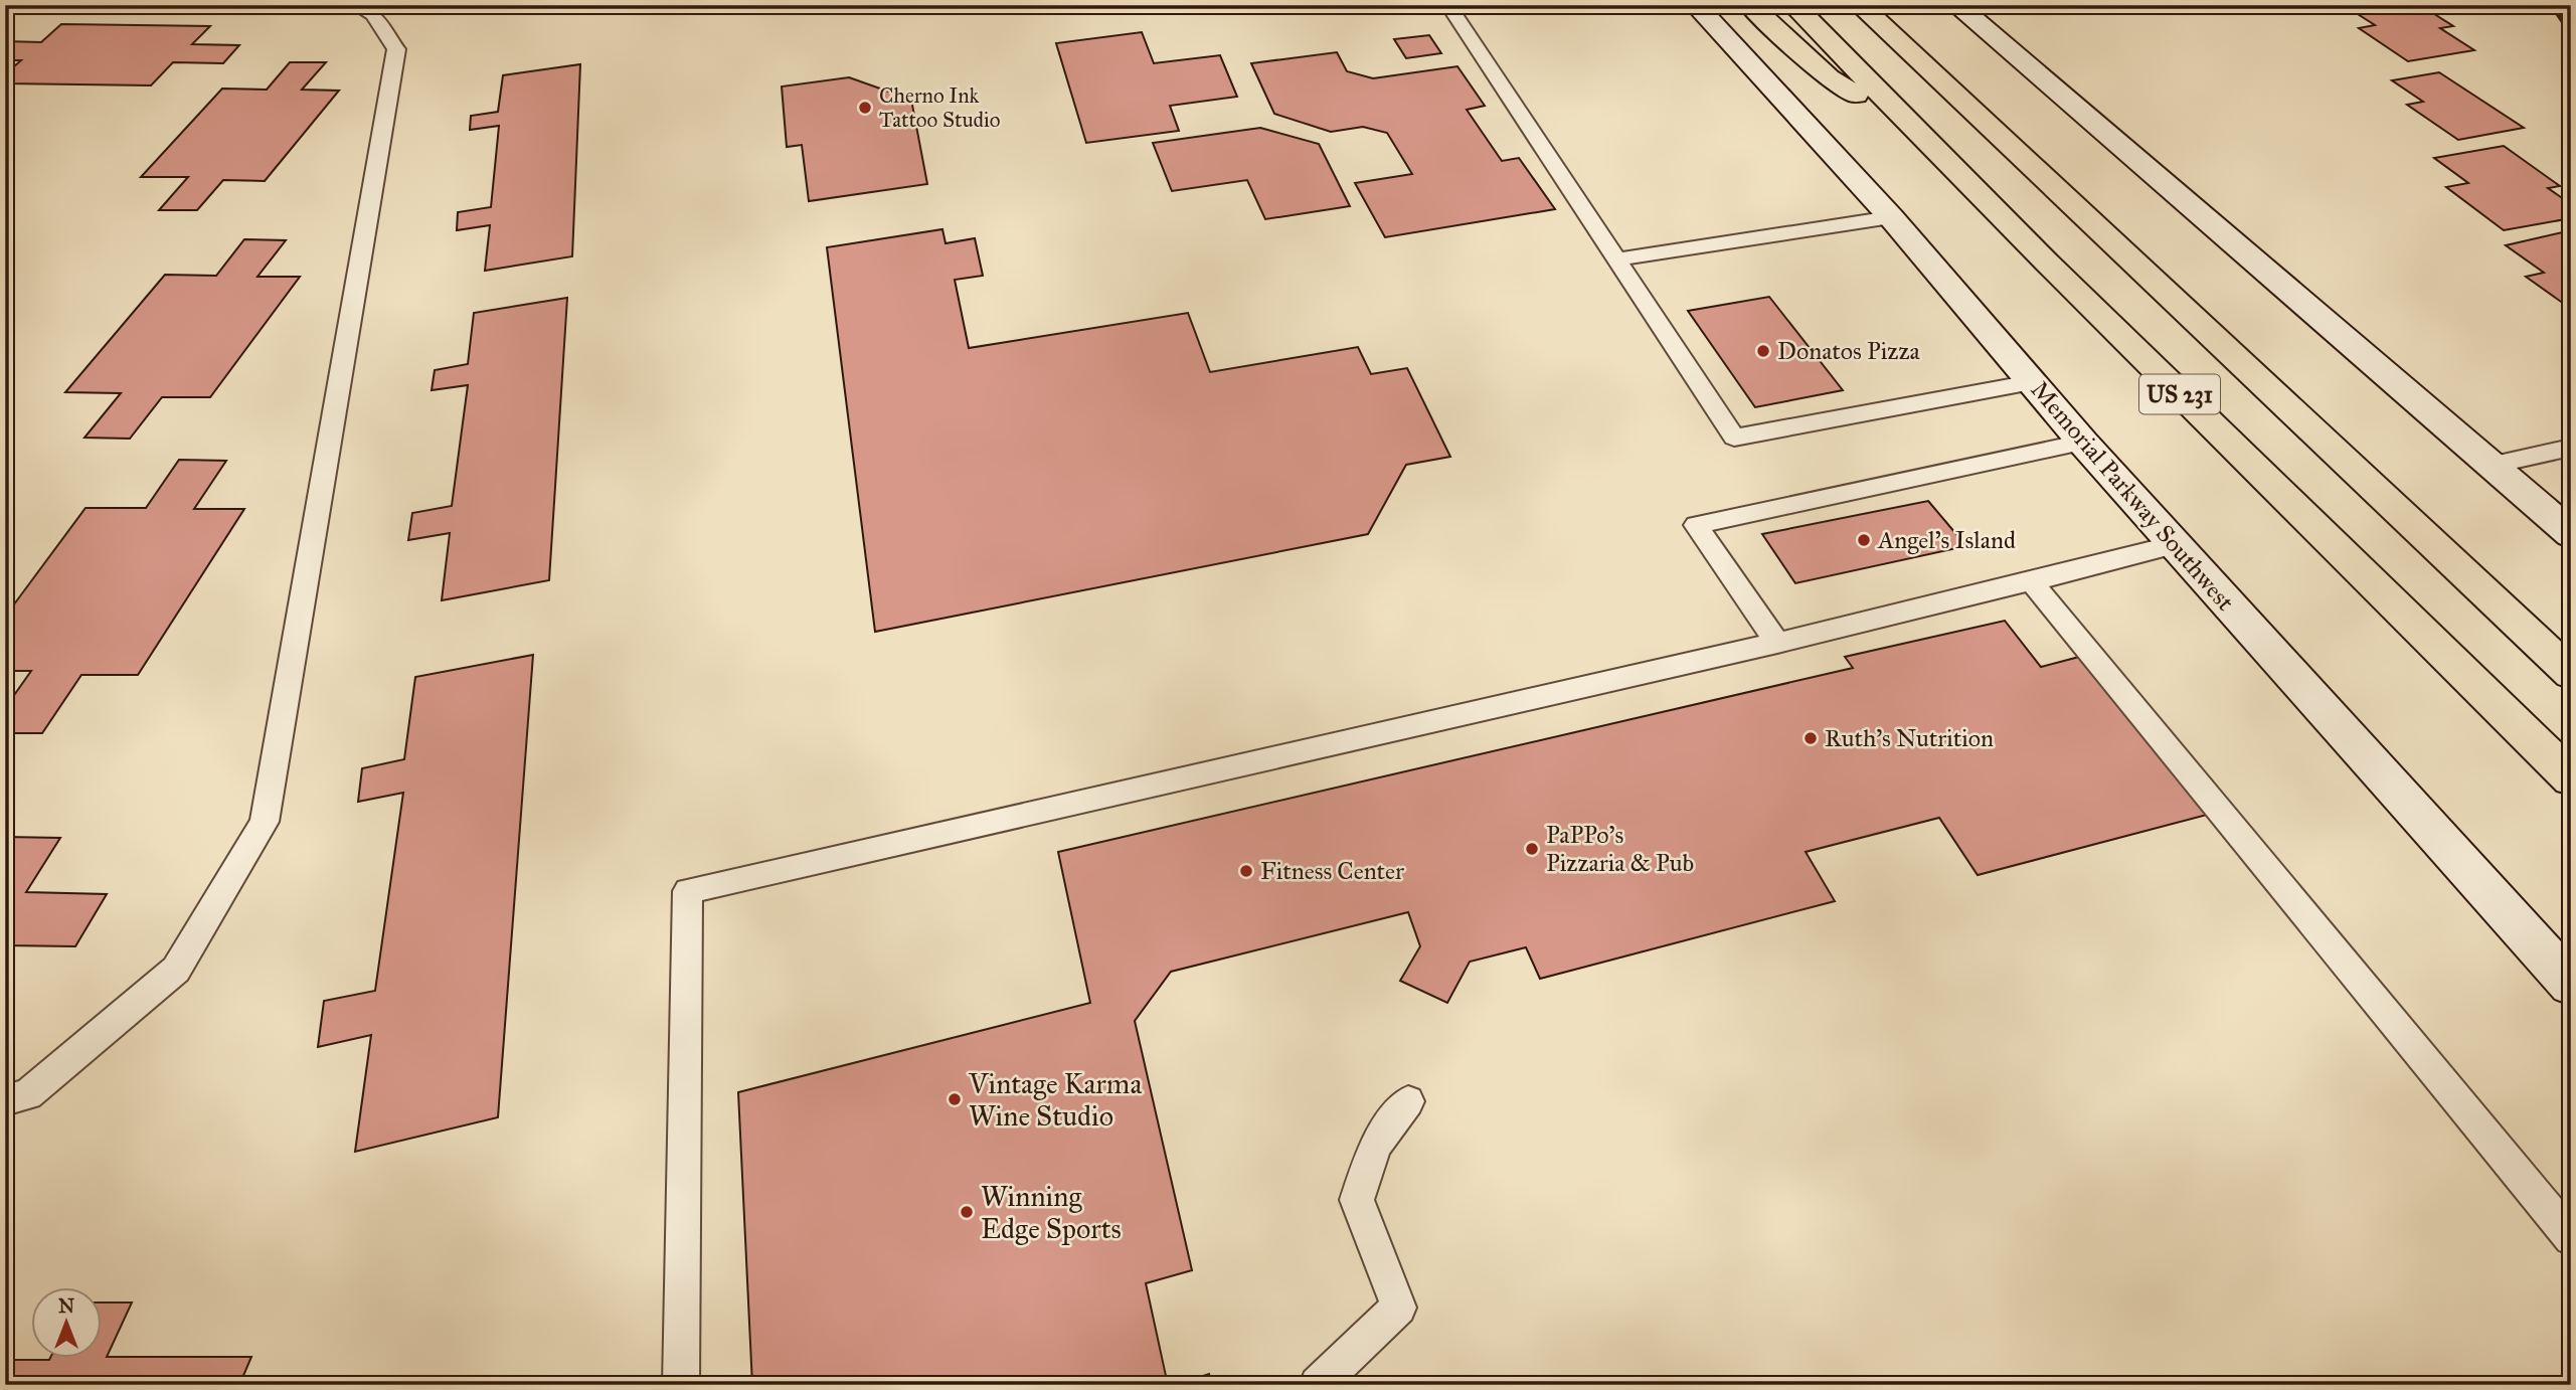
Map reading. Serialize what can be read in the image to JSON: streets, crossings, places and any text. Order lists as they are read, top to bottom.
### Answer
{
  "streets": {
    "highway": ["US 231"],
    "main road": ["Memorial Parkway Southwest"]
  },
  "places": [
    "Cherno Ink Tattoo Studio",
    "Donatos Pizza",
    "Angel's Island",
    "Ruth's Nutrition",
    "PaPPo's Pizzaria & Pub",
    "Fitness Center",
    "Vintage Karma Wine Studio",
    "Winning Edge Sports"
  ],
  "north": "top"
}
